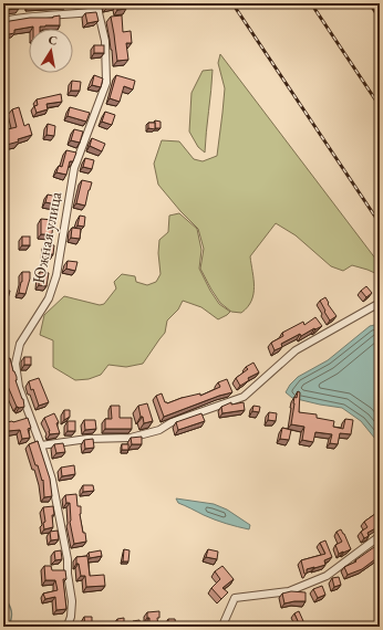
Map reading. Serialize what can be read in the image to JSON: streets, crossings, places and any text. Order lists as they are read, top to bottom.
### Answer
{
  "streets": {
    "street": ["Южная улица"]
  },
  "north": "top"
}
